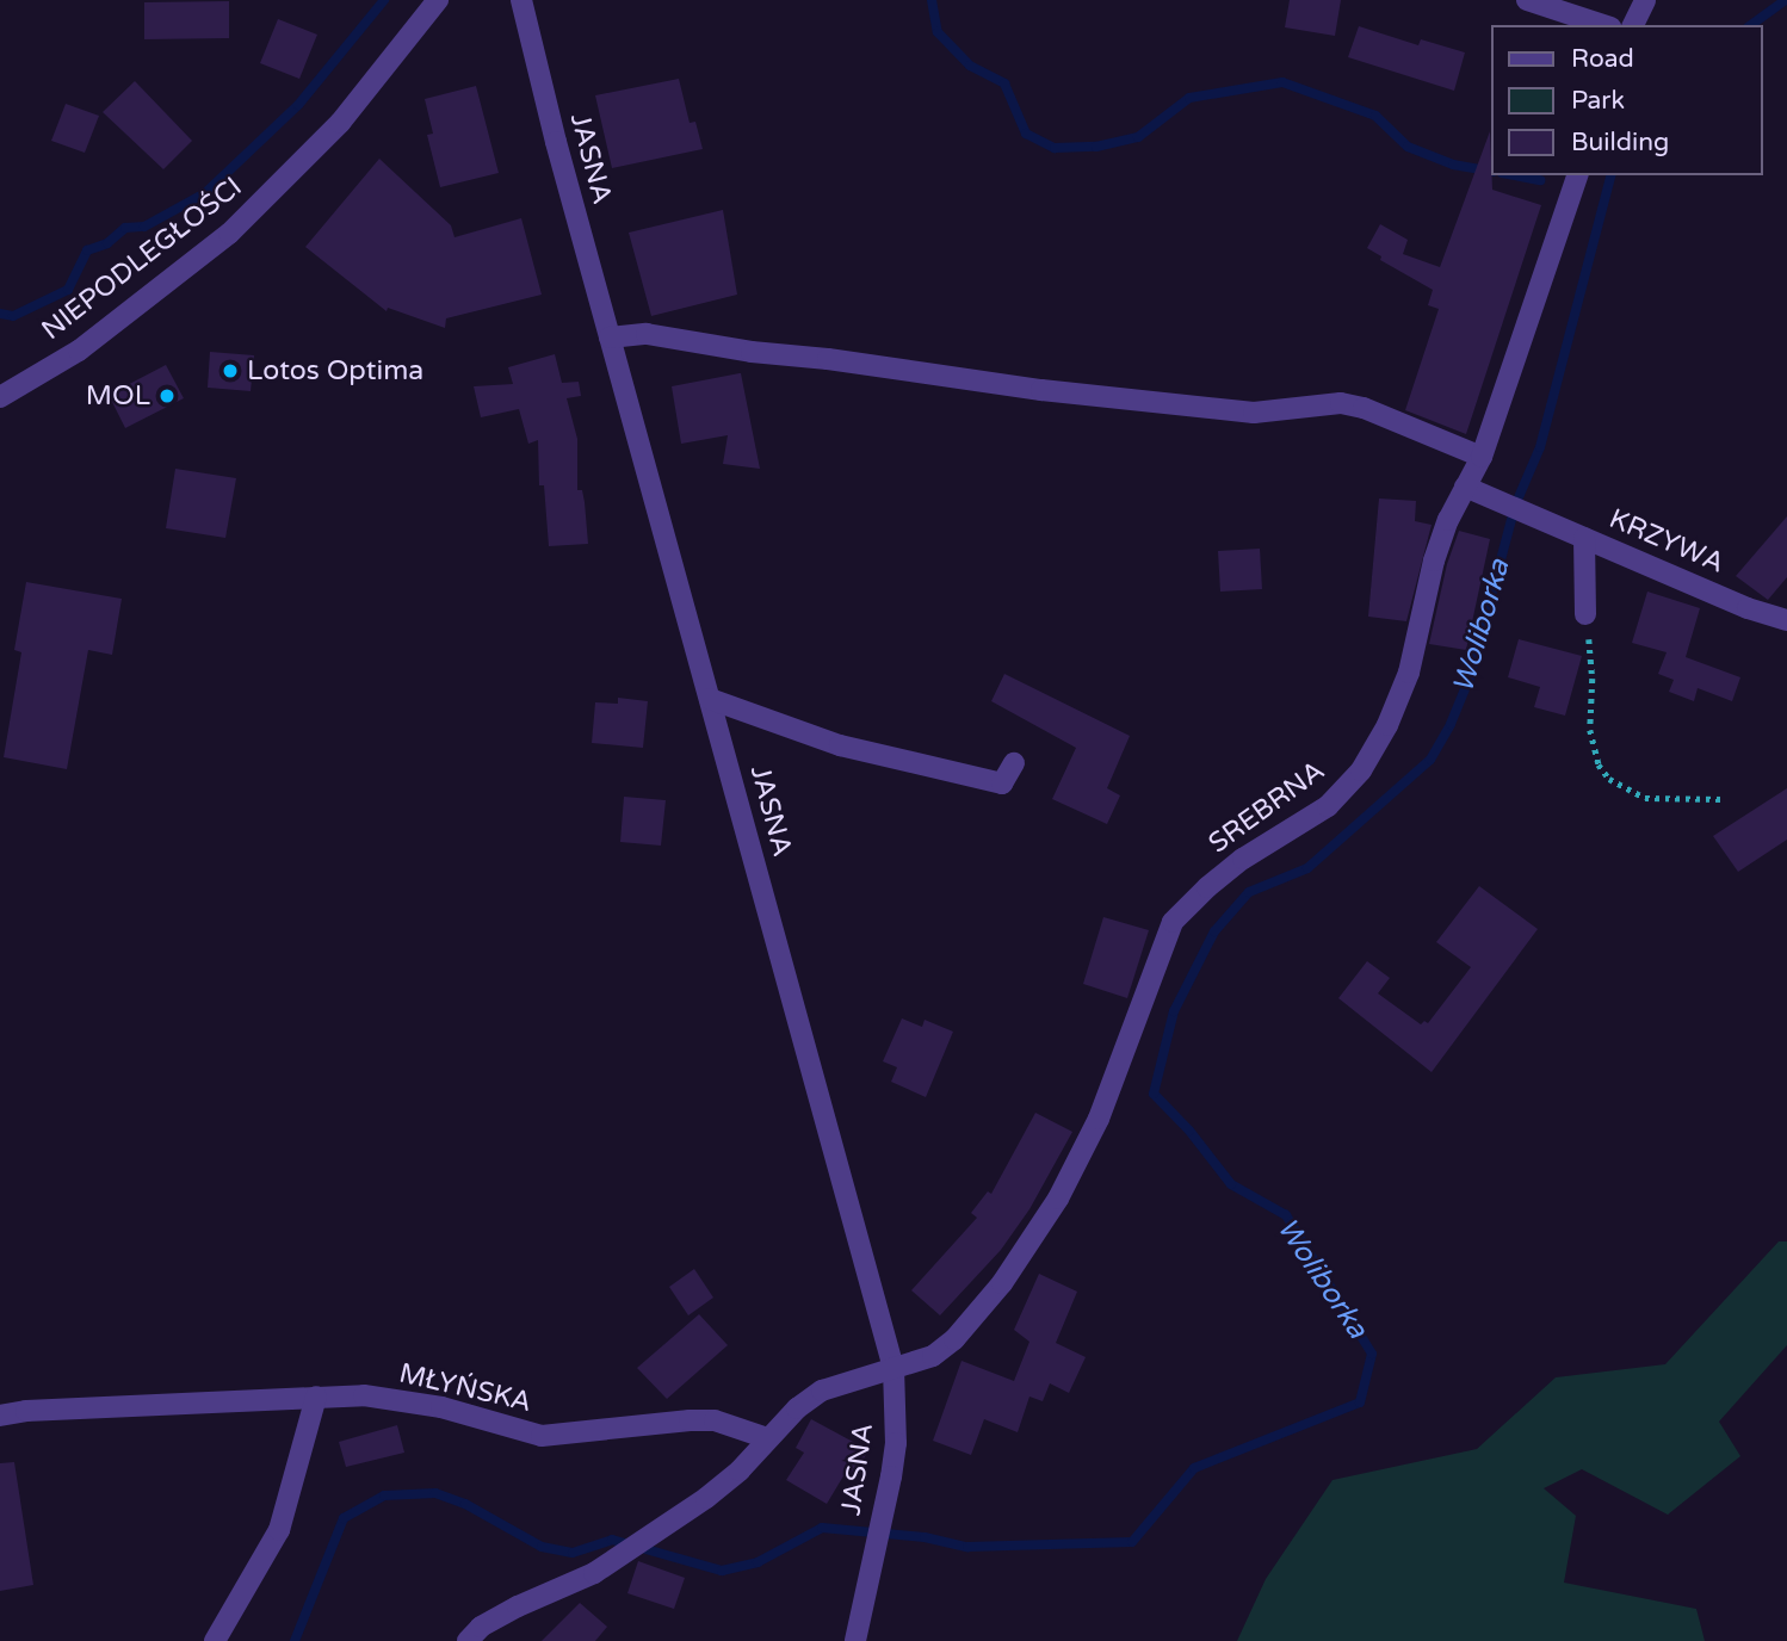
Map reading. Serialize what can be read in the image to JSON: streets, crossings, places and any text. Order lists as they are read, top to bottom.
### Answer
{
  "streets": {
    "street": [
      "JASNA",
      "NIEPODLEGŁOŚCI",
      "KRZYWA",
      "SREBRNA",
      "MŁYŃSKA"
    ]
  },
  "crossings": [
    ["JASNA", "SREBRNA"],
    ["KRZYWA", "SREBRNA"]
  ],
  "water": ["Woliborka"],
  "places": ["Lotos Optima", "MOL"],
  "legend": ["Road", "Park", "Building"]
}
